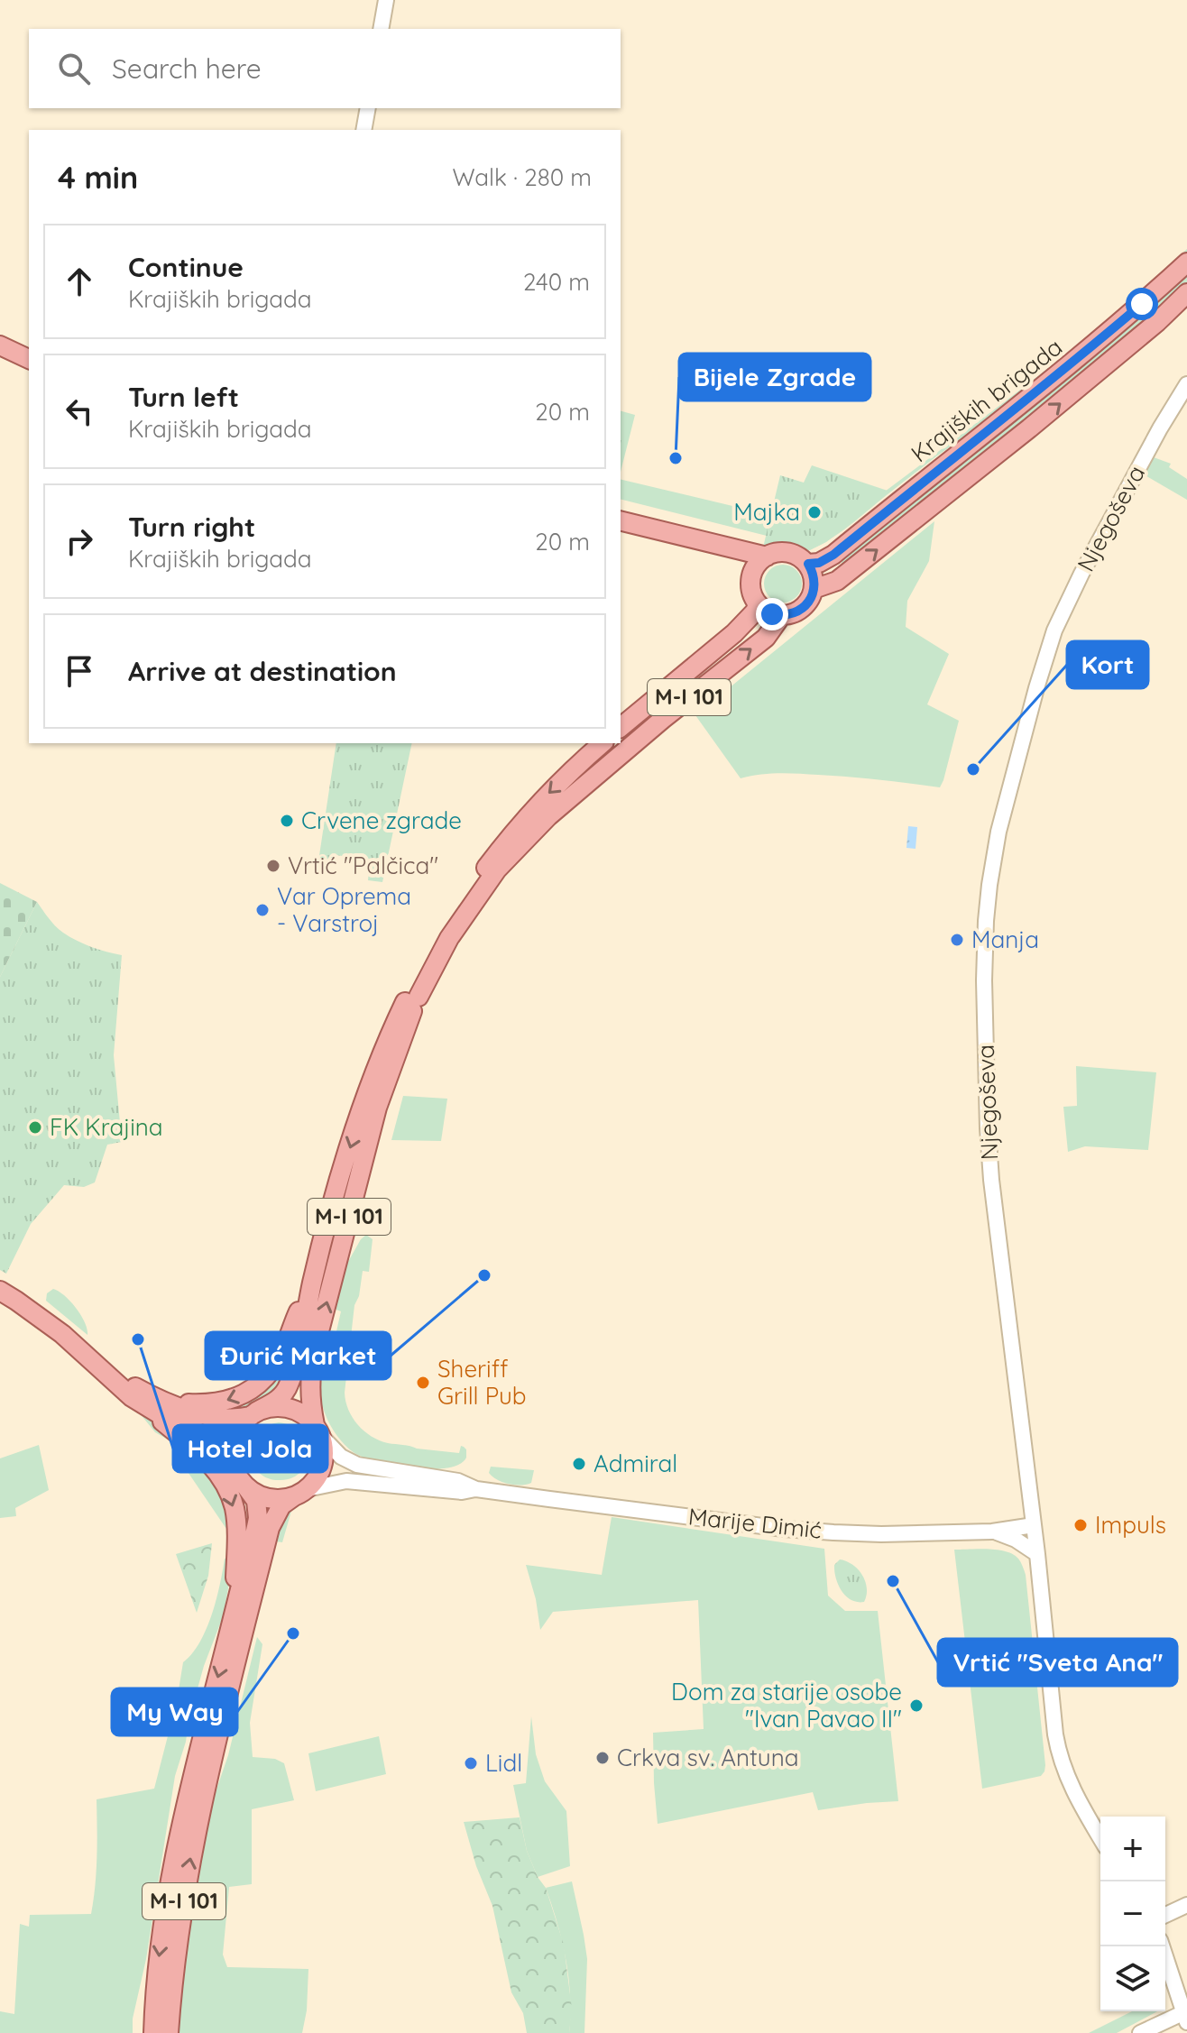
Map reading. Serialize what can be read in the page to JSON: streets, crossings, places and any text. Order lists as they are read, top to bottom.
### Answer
{
  "streets": {
    "main road": ["Krajiških brigada", "M-I 101"],
    "street": ["Njegoševa", "Marije Dimić"]
  },
  "crossings": [
    ["Krajiških brigada", "M-I 101"],
    ["Krajiških brigada", "Marije Dimić"],
    ["Njegoševa", "Marije Dimić"],
    ["M-I 101", "Marije Dimić"]
  ],
  "places": [
    "Bijele Zgrade",
    "Majka",
    "Kort",
    "Crvene zgrade",
    "Vrtić \"Palčica\"",
    "Var Oprema - Varstroj",
    "Manja",
    "FK Krajina",
    "Đurić Market",
    "Hotel Jola",
    "Sheriff Grill Pub",
    "Admiral",
    "Impuls",
    "Vrtić \"Sveta Ana\"",
    "My Way",
    "Dom za starije osobe \"Ivan Pavao II\"",
    "Crkva sv. Antuna",
    "Lidl"
  ],
  "page": {
    "search": "Search here",
    "heading": ["4 min", "Walk · 280 m"],
    "list": [
      ["Continue", "Krajiških brigada", "240 m"],
      ["Turn left", "Krajiških brigada", "20 m"],
      ["Turn right", "Krajiških brigada", "20 m"],
      "Arrive at destination"
    ],
    "map_buttons": ["+", "−"]
  }
}
